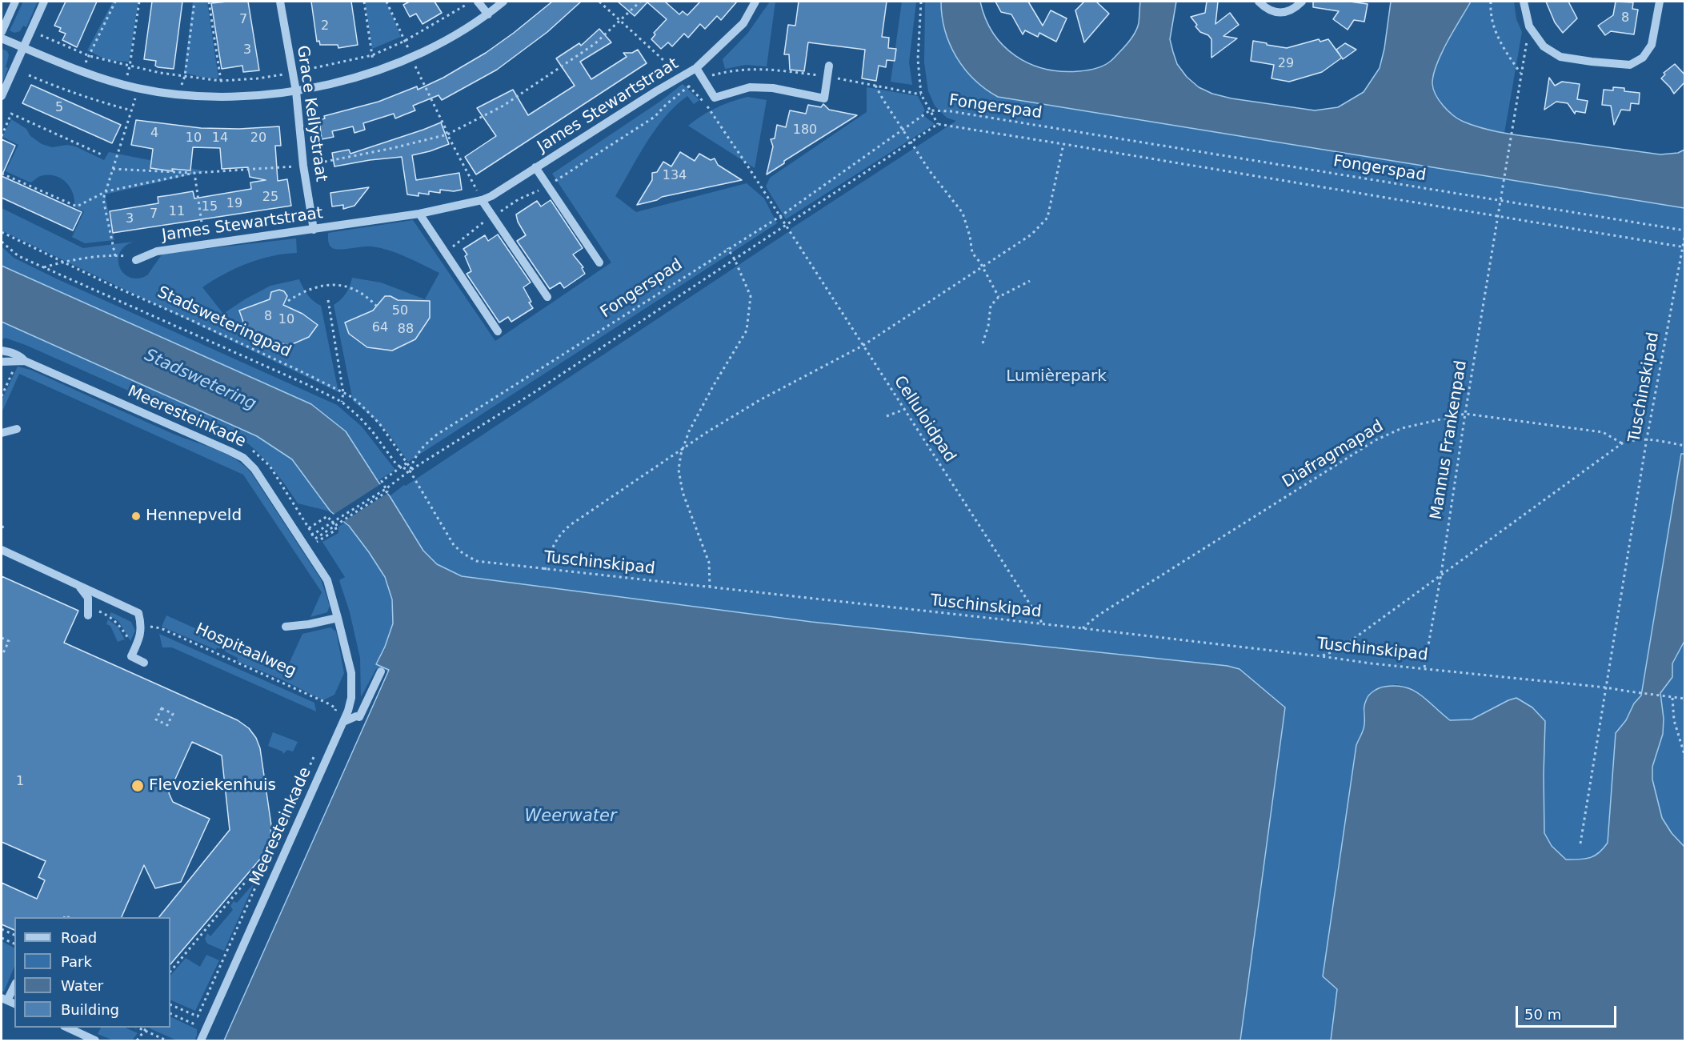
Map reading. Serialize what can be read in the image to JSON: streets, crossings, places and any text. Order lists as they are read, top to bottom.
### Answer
{
  "streets": {
    "street": ["James Stewartstraat", "Grace Kellystraat", "Meeresteinkade"],
    "path": [
      "Fongerspad",
      "Stadsweteringpad",
      "Tuschinskipad",
      "Celluloidpad",
      "Mannus Frankenpad",
      "Diafragmapad",
      "Hospitaalweg"
    ]
  },
  "crossings": [
    ["James Stewartstraat", "Grace Kellystraat"],
    ["Fongerspad", "Stadsweteringpad"],
    ["Fongerspad", "Tuschinskipad"],
    ["Fongerspad", "Celluloidpad"],
    ["Fongerspad", "Mannus Frankenpad"],
    ["Stadsweteringpad", "Tuschinskipad"],
    ["Tuschinskipad", "Celluloidpad"],
    ["Tuschinskipad", "Mannus Frankenpad"],
    ["Tuschinskipad", "Diafragmapad"],
    ["Mannus Frankenpad", "Diafragmapad"]
  ],
  "water": ["Stadswetering", "Weerwater"],
  "parks": ["Lumièrepark"],
  "places": ["Hennepveld", "Flevoziekenhuis"],
  "house_numbers": [
    "8",
    "7",
    "2",
    "3",
    "29",
    "5",
    "180",
    "4",
    "10",
    "14",
    "20",
    "134",
    "25",
    "19",
    "15",
    "11",
    "7",
    "3",
    "50",
    "8",
    "10",
    "64",
    "88",
    "1"
  ],
  "legend": [
    "Road",
    "Park",
    "Water",
    "Building"
  ],
  "scale_bar": "50 m"
}
